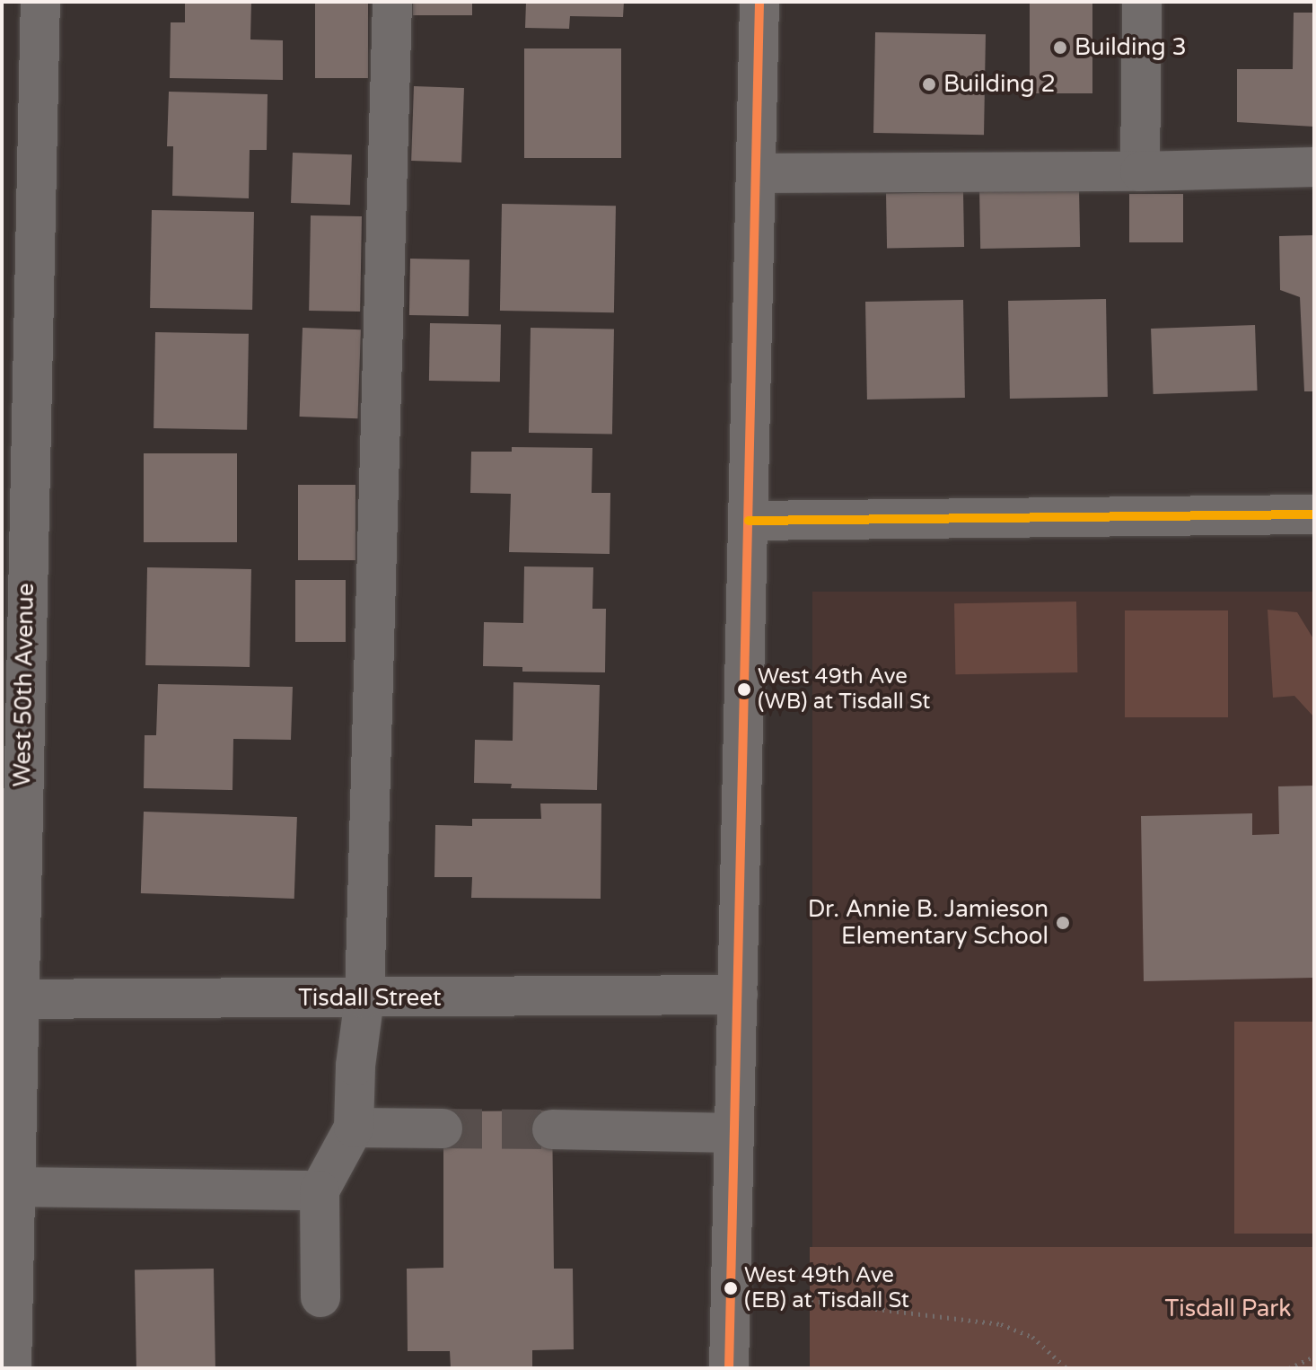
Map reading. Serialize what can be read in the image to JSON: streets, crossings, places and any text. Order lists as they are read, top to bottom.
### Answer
{
  "streets": {
    "street": ["West 50th Avenue", "Tisdall Street"]
  },
  "crossings": [
    ["West 50th Avenue", "Tisdall Street"]
  ],
  "parks": ["Tisdall Park"],
  "places": [
    "Building 3",
    "Building 2",
    "West 49th Ave (WB) at Tisdall St",
    "Dr. Annie B. Jamieson Elementary School",
    "West 49th Ave (EB) at Tisdall St"
  ]
}
